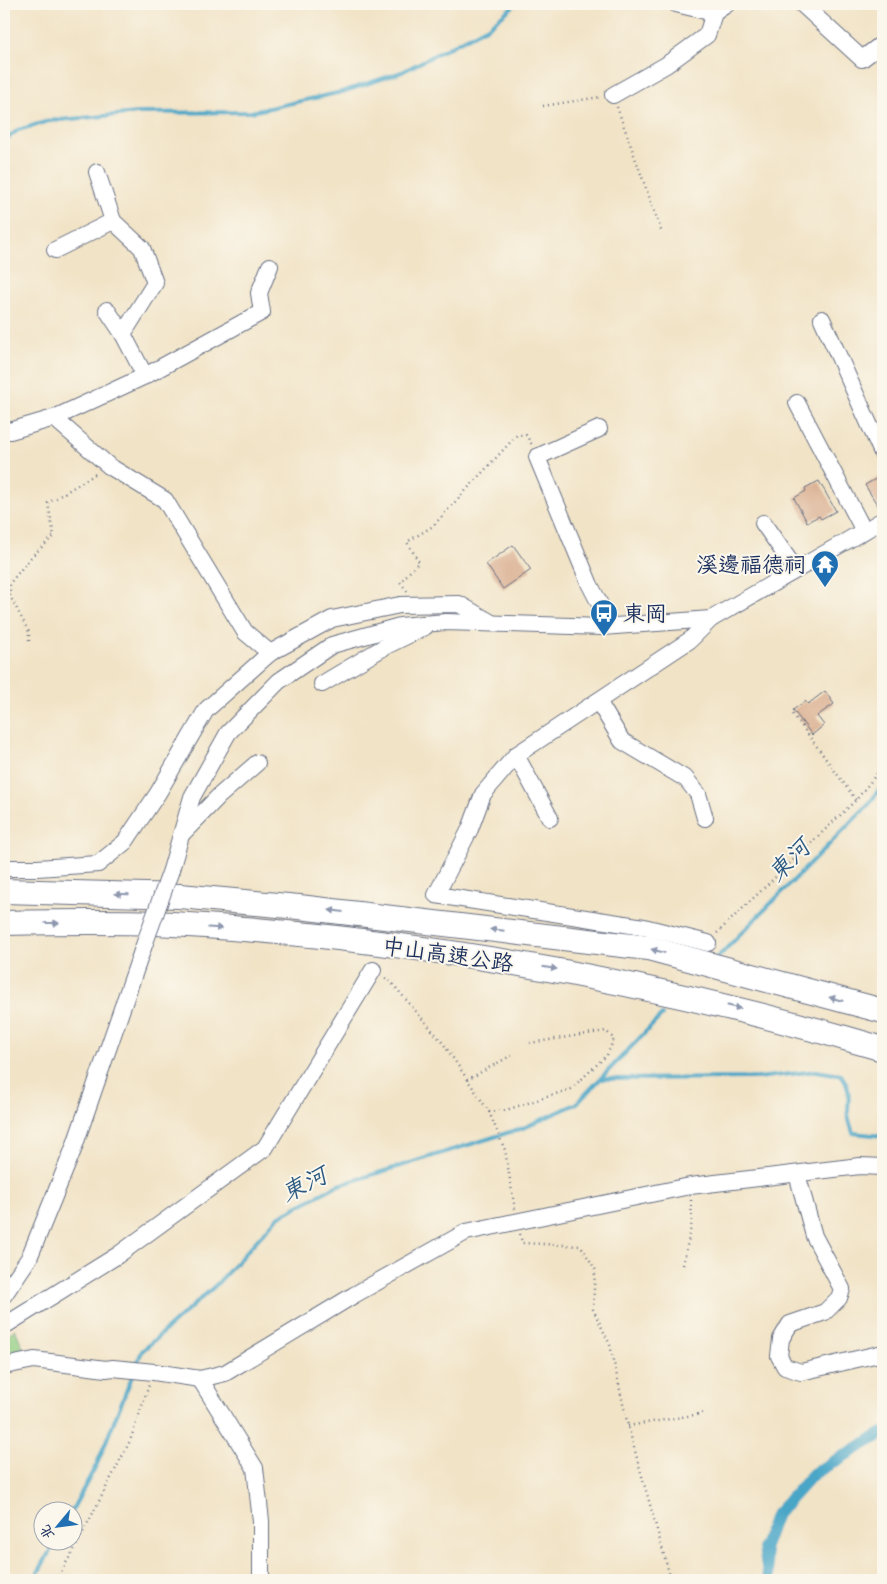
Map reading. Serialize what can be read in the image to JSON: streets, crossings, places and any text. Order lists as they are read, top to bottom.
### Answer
{
  "streets": {
    "highway": ["中山高速公路"]
  },
  "water": ["東河"],
  "places": {
    "temple": ["溪邊福德祠"],
    "bus stop": ["東岡"]
  },
  "north": "bottom left"
}
